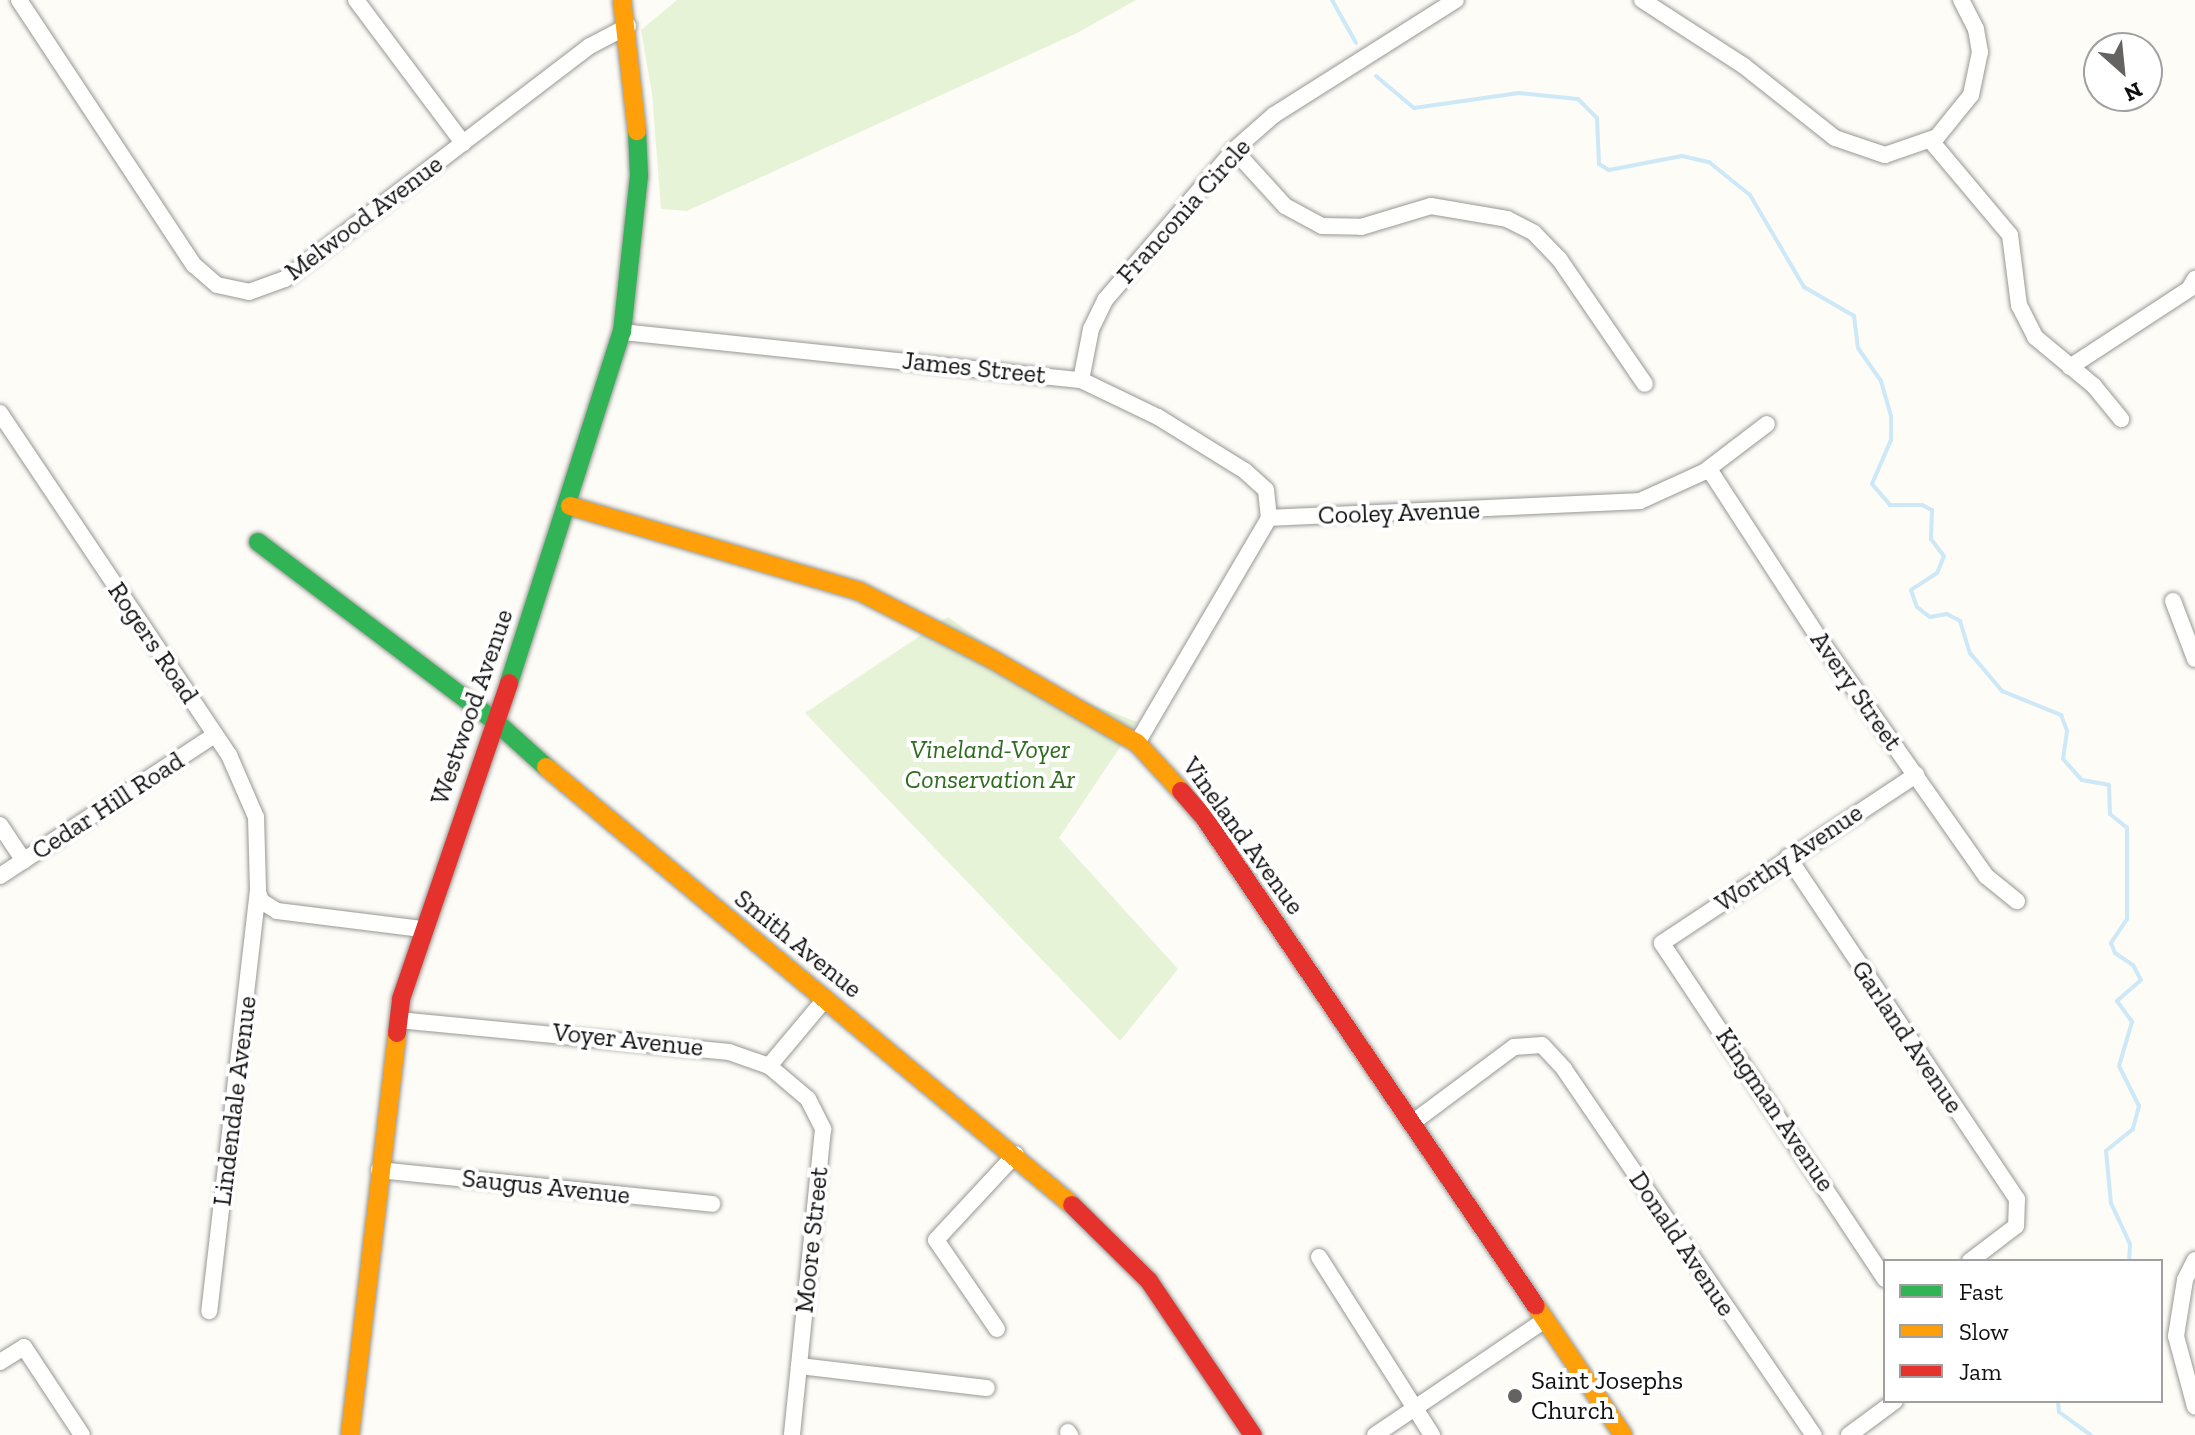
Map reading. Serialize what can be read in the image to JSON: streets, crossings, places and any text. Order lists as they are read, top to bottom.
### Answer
{
  "streets": {
    "street": [
      "Franconia Circle",
      "Melwood Avenue",
      "James Street",
      "Cooley Avenue",
      "Rogers Road",
      "Avery Street",
      "Westwood Avenue",
      "Cedar Hill Road",
      "Vineland Avenue",
      "Worthy Avenue",
      "Smith Avenue",
      "Garland Avenue",
      "Voyer Avenue",
      "Lindendale Avenue",
      "Kingman Avenue",
      "Saugus Avenue",
      "Moore Street",
      "Donald Avenue"
    ]
  },
  "crossings": [
    ["Franconia Circle", "James Street"],
    ["Melwood Avenue", "Westwood Avenue"],
    ["James Street", "Cooley Avenue"],
    ["James Street", "Westwood Avenue"],
    ["Cooley Avenue", "Avery Street"],
    ["Rogers Road", "Cedar Hill Road"],
    ["Rogers Road", "Lindendale Avenue"],
    ["Avery Street", "Worthy Avenue"],
    ["Westwood Avenue", "Vineland Avenue"],
    ["Westwood Avenue", "Smith Avenue"],
    ["Westwood Avenue", "Voyer Avenue"],
    ["Westwood Avenue", "Saugus Avenue"],
    ["Vineland Avenue", "Donald Avenue"],
    ["Worthy Avenue", "Garland Avenue"],
    ["Worthy Avenue", "Kingman Avenue"],
    ["Voyer Avenue", "Moore Street"]
  ],
  "parks": ["Vineland-Voyer Conservation Ar"],
  "places": ["Saint Josephs Church"],
  "legend": ["Fast", "Slow", "Jam"],
  "north": "bottom right"
}
